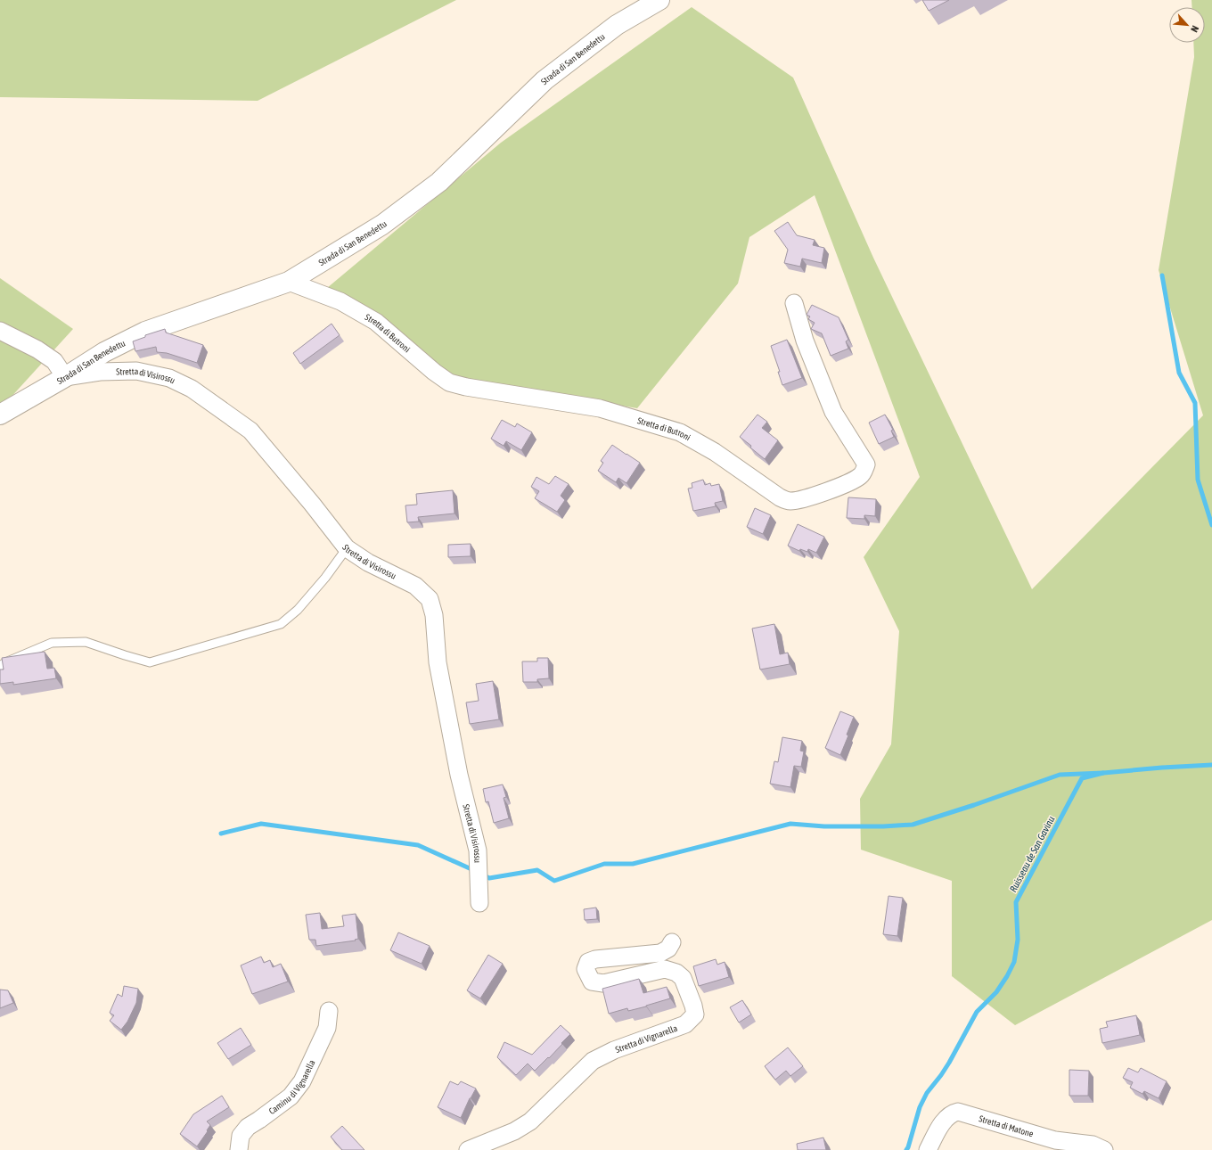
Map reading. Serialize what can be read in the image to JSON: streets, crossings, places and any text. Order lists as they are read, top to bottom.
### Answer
{
  "streets": {
    "street": [
      "Strada di San Benedettu",
      "Stretta di Butroni",
      "Stretta di Visirossu",
      "Stretta di Vignarella",
      "Caminu di Vignarella",
      "Stretta di Matone"
    ]
  },
  "crossings": [
    ["Strada di San Benedettu", "Stretta di Butroni"],
    ["Strada di San Benedettu", "Stretta di Visirossu"]
  ],
  "water": ["Ruisseau de San Gavinu"],
  "north": "bottom right"
}
